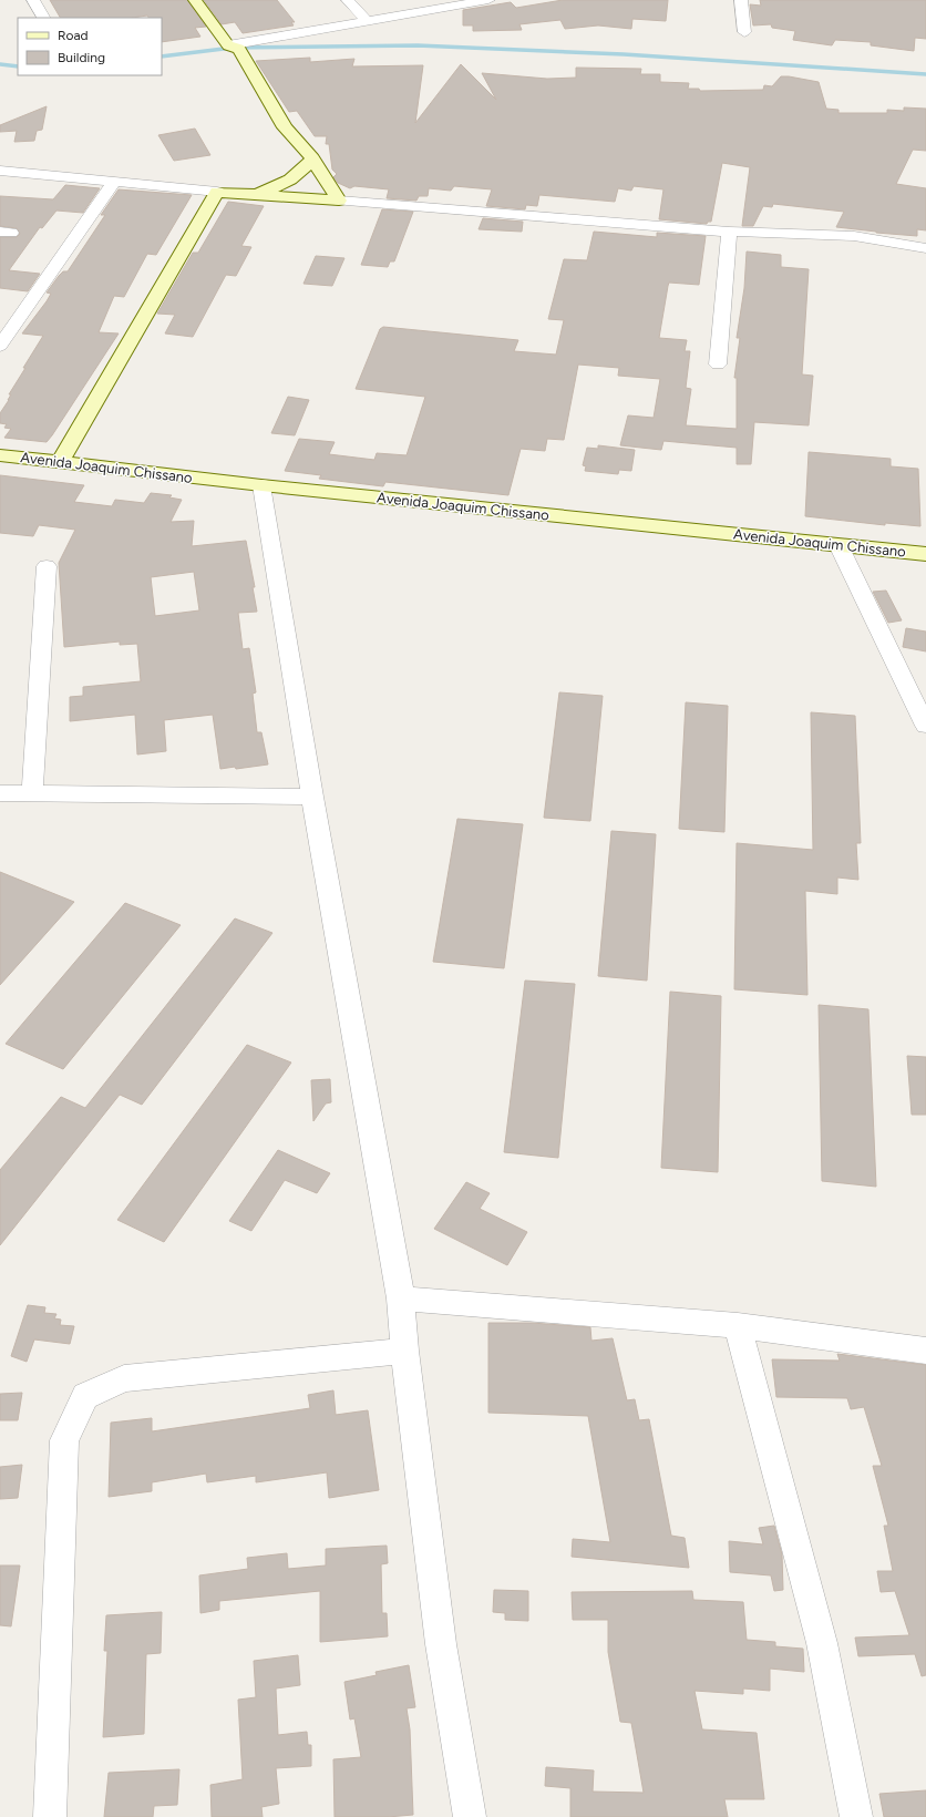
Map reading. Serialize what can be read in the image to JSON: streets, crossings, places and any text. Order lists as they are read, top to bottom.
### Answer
{
  "streets": {
    "street": ["Avenida Joaquim Chissano"]
  },
  "legend": ["Road", "Building"]
}
